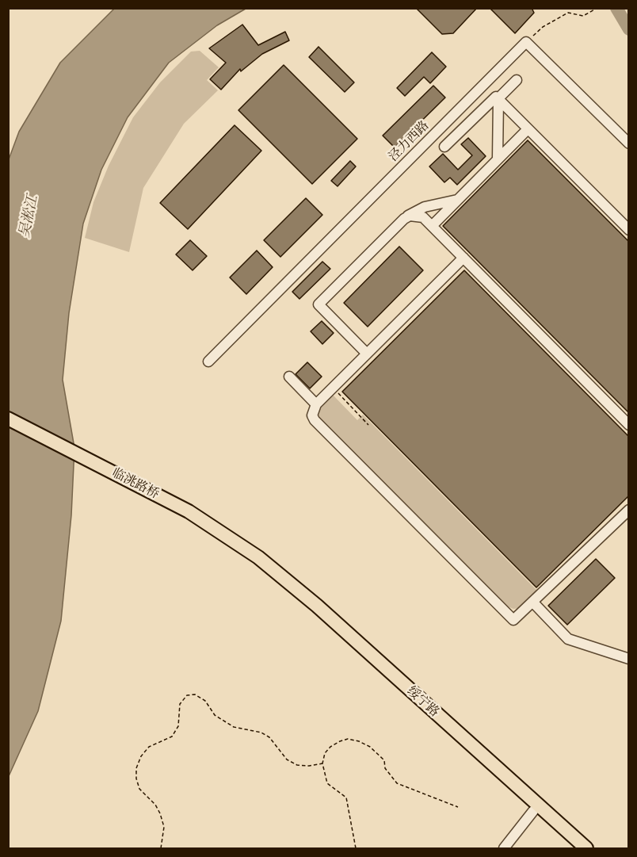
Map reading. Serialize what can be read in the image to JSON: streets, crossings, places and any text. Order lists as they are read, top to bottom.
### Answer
{
  "streets": {
    "main road": ["临洮路桥", "绥宁路"],
    "street": ["泾力西路"]
  },
  "crossings": [
    ["临洮路桥", "绥宁路"]
  ],
  "water": ["吴淞江"]
}
